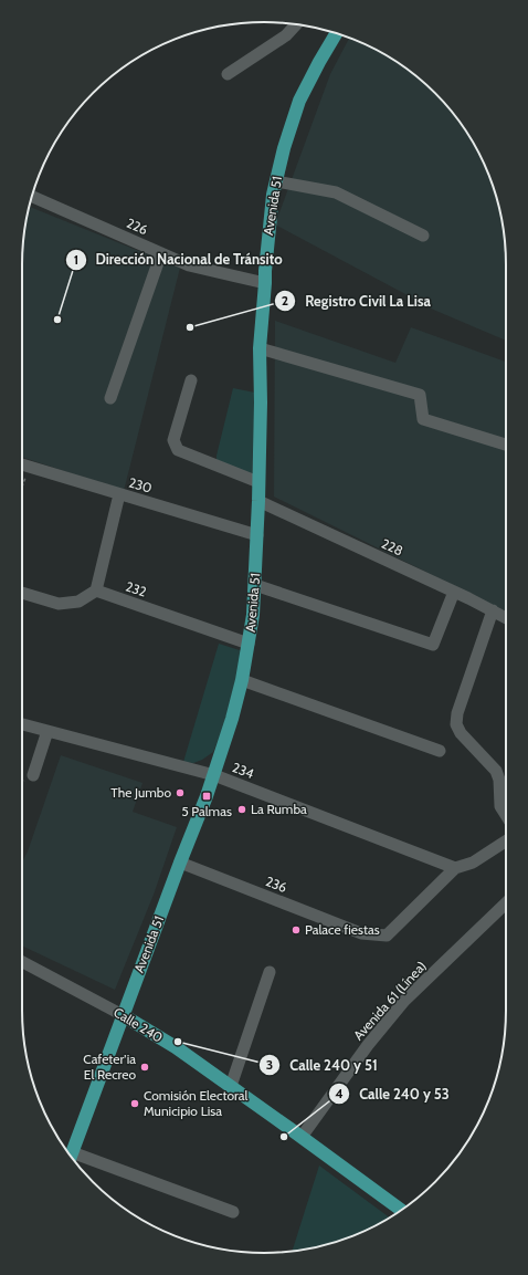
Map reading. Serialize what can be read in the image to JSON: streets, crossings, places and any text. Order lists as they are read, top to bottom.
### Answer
{
  "streets": {
    "main road": ["Avenida 51", "Calle 240"],
    "street": [
      "226",
      "230",
      "228",
      "232",
      "234",
      "236",
      "Avenida 61 (Línea)"
    ]
  },
  "crossings": [
    ["Avenida 51", "226"],
    ["Avenida 51", "230"],
    ["Avenida 51", "228"],
    ["Avenida 51", "232"],
    ["Avenida 51", "234"],
    ["Avenida 51", "236"],
    ["Avenida 51", "Calle 240"],
    ["234", "236"],
    ["Avenida 61 (Línea)", "Calle 240"]
  ],
  "places": {
    "other": [
      "Dirección Nacional de Tránsito",
      "Registro Civil La Lisa",
      "The Jumbo",
      "La Rumba",
      "Palace fiestas",
      "Calle 240 y 51",
      "Cafeter'ia El Recreo",
      "Comisión Electoral Municipio Lisa",
      "Calle 240 y 53"
    ],
    "transit": ["5 Palmas"]
  }
}
